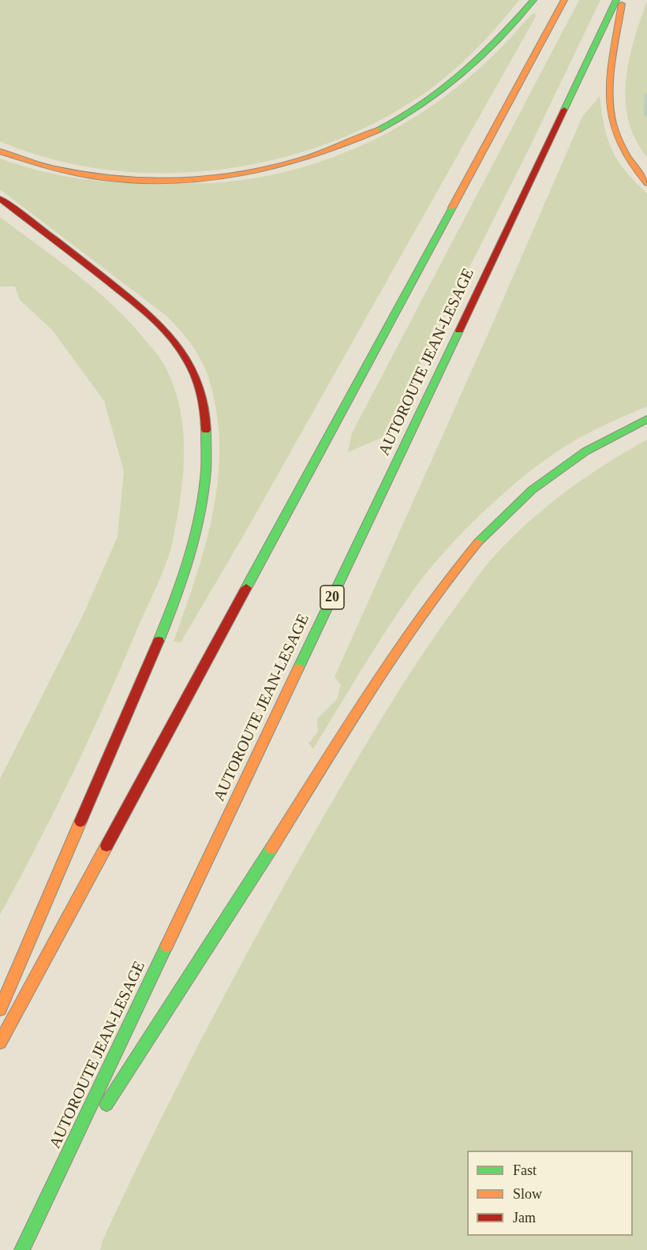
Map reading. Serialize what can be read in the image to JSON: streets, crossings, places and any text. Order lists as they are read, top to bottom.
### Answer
{
  "streets": {
    "highway": ["AUTOROUTE JEAN-LESAGE", "20"]
  },
  "legend": ["Fast", "Slow", "Jam"]
}
